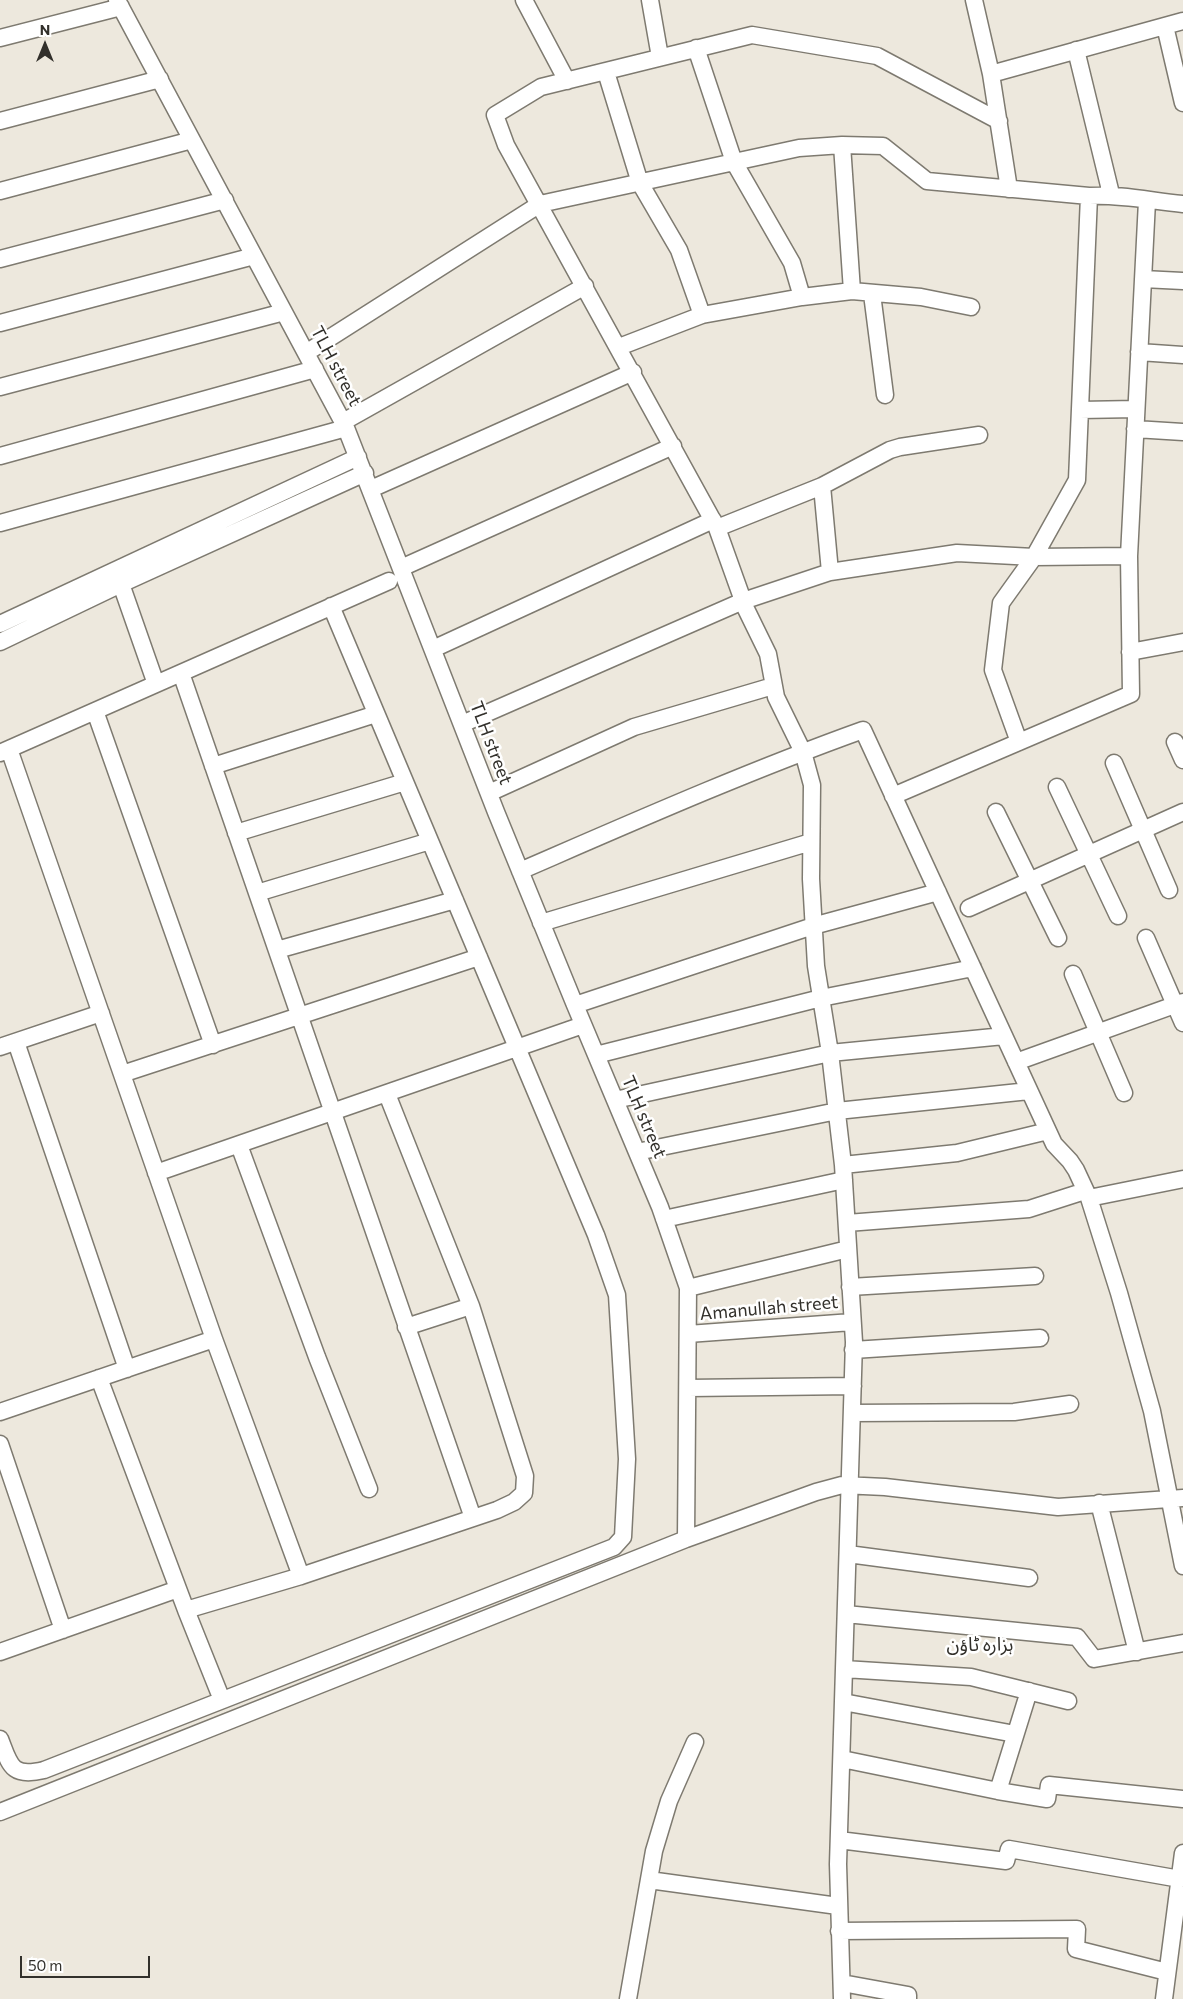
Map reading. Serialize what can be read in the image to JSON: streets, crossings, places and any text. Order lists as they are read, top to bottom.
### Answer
{
  "streets": {
    "street": ["TLH street", "Amanullah street"]
  },
  "crossings": [
    ["TLH street", "Amanullah street"]
  ],
  "districts": ["ہزارہ ٹاؤن"],
  "scale_bar": "50 m",
  "north": "top"
}
